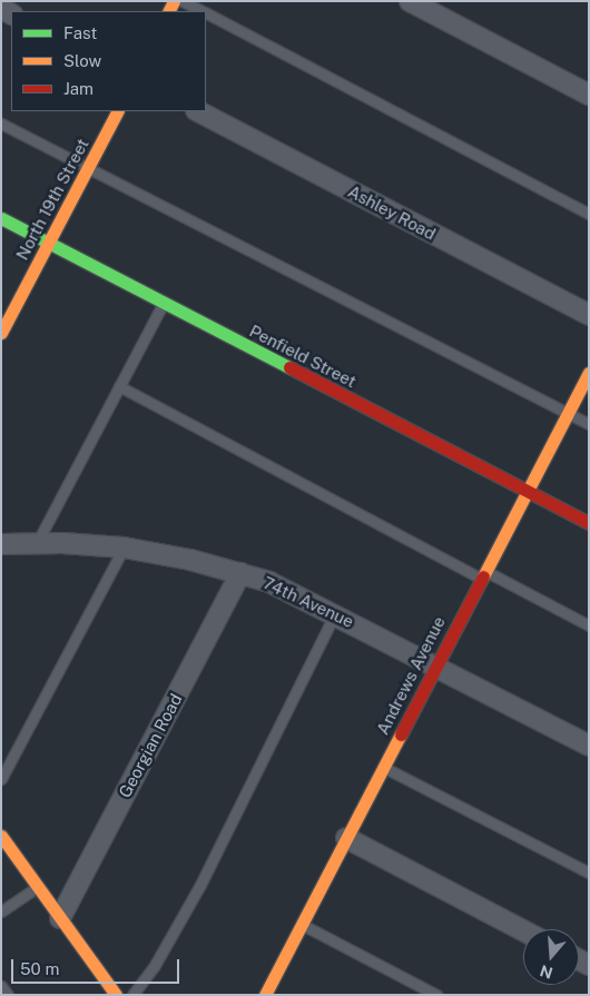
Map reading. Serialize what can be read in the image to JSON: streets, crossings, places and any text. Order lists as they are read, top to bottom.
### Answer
{
  "streets": {
    "main road": ["North 19th Street", "Penfield Street", "Andrews Avenue"],
    "street": ["Ashley Road", "74th Avenue", "Georgian Road"]
  },
  "crossings": [
    ["North 19th Street", "Penfield Street"],
    ["Penfield Street", "Andrews Avenue"],
    ["74th Avenue", "Andrews Avenue"],
    ["74th Avenue", "Georgian Road"]
  ],
  "legend": ["Fast", "Slow", "Jam"],
  "scale_bar": "50 m",
  "north": "bottom"
}
